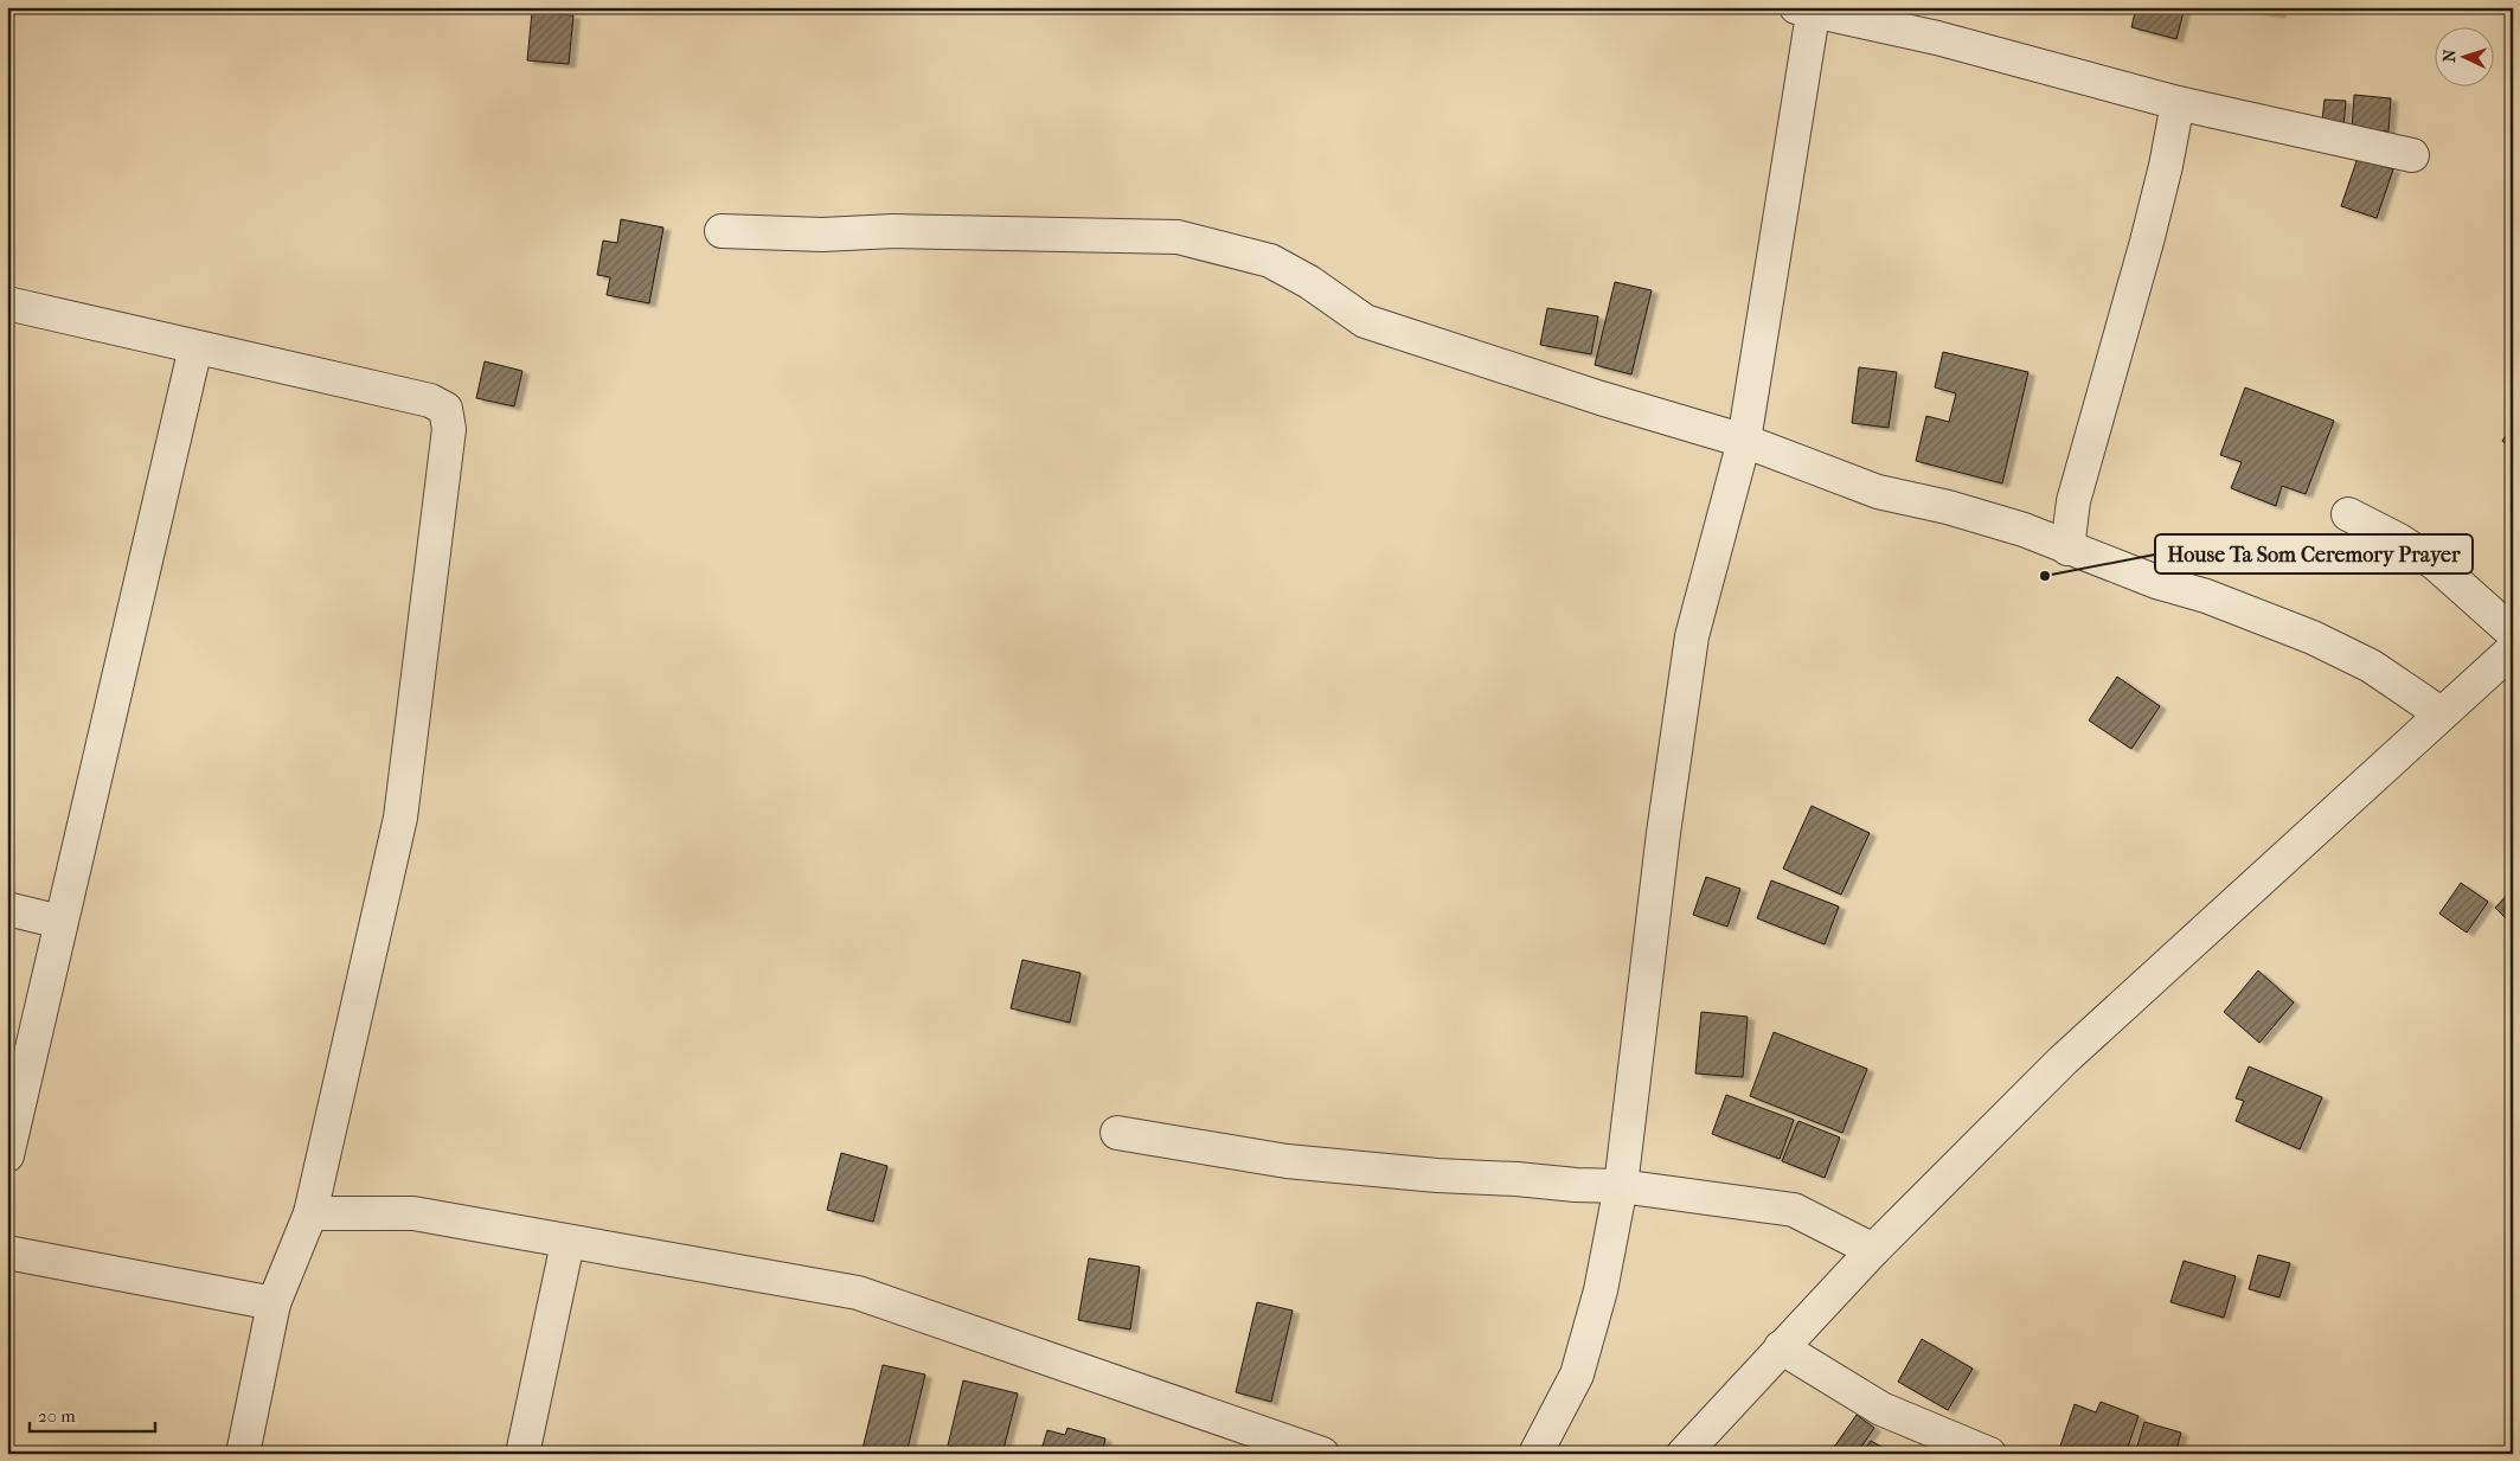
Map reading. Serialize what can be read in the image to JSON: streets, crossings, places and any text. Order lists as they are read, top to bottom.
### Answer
{
  "places": ["House Ta Som Ceremory Prayer"],
  "scale_bar": "20 m",
  "north": "left"
}
